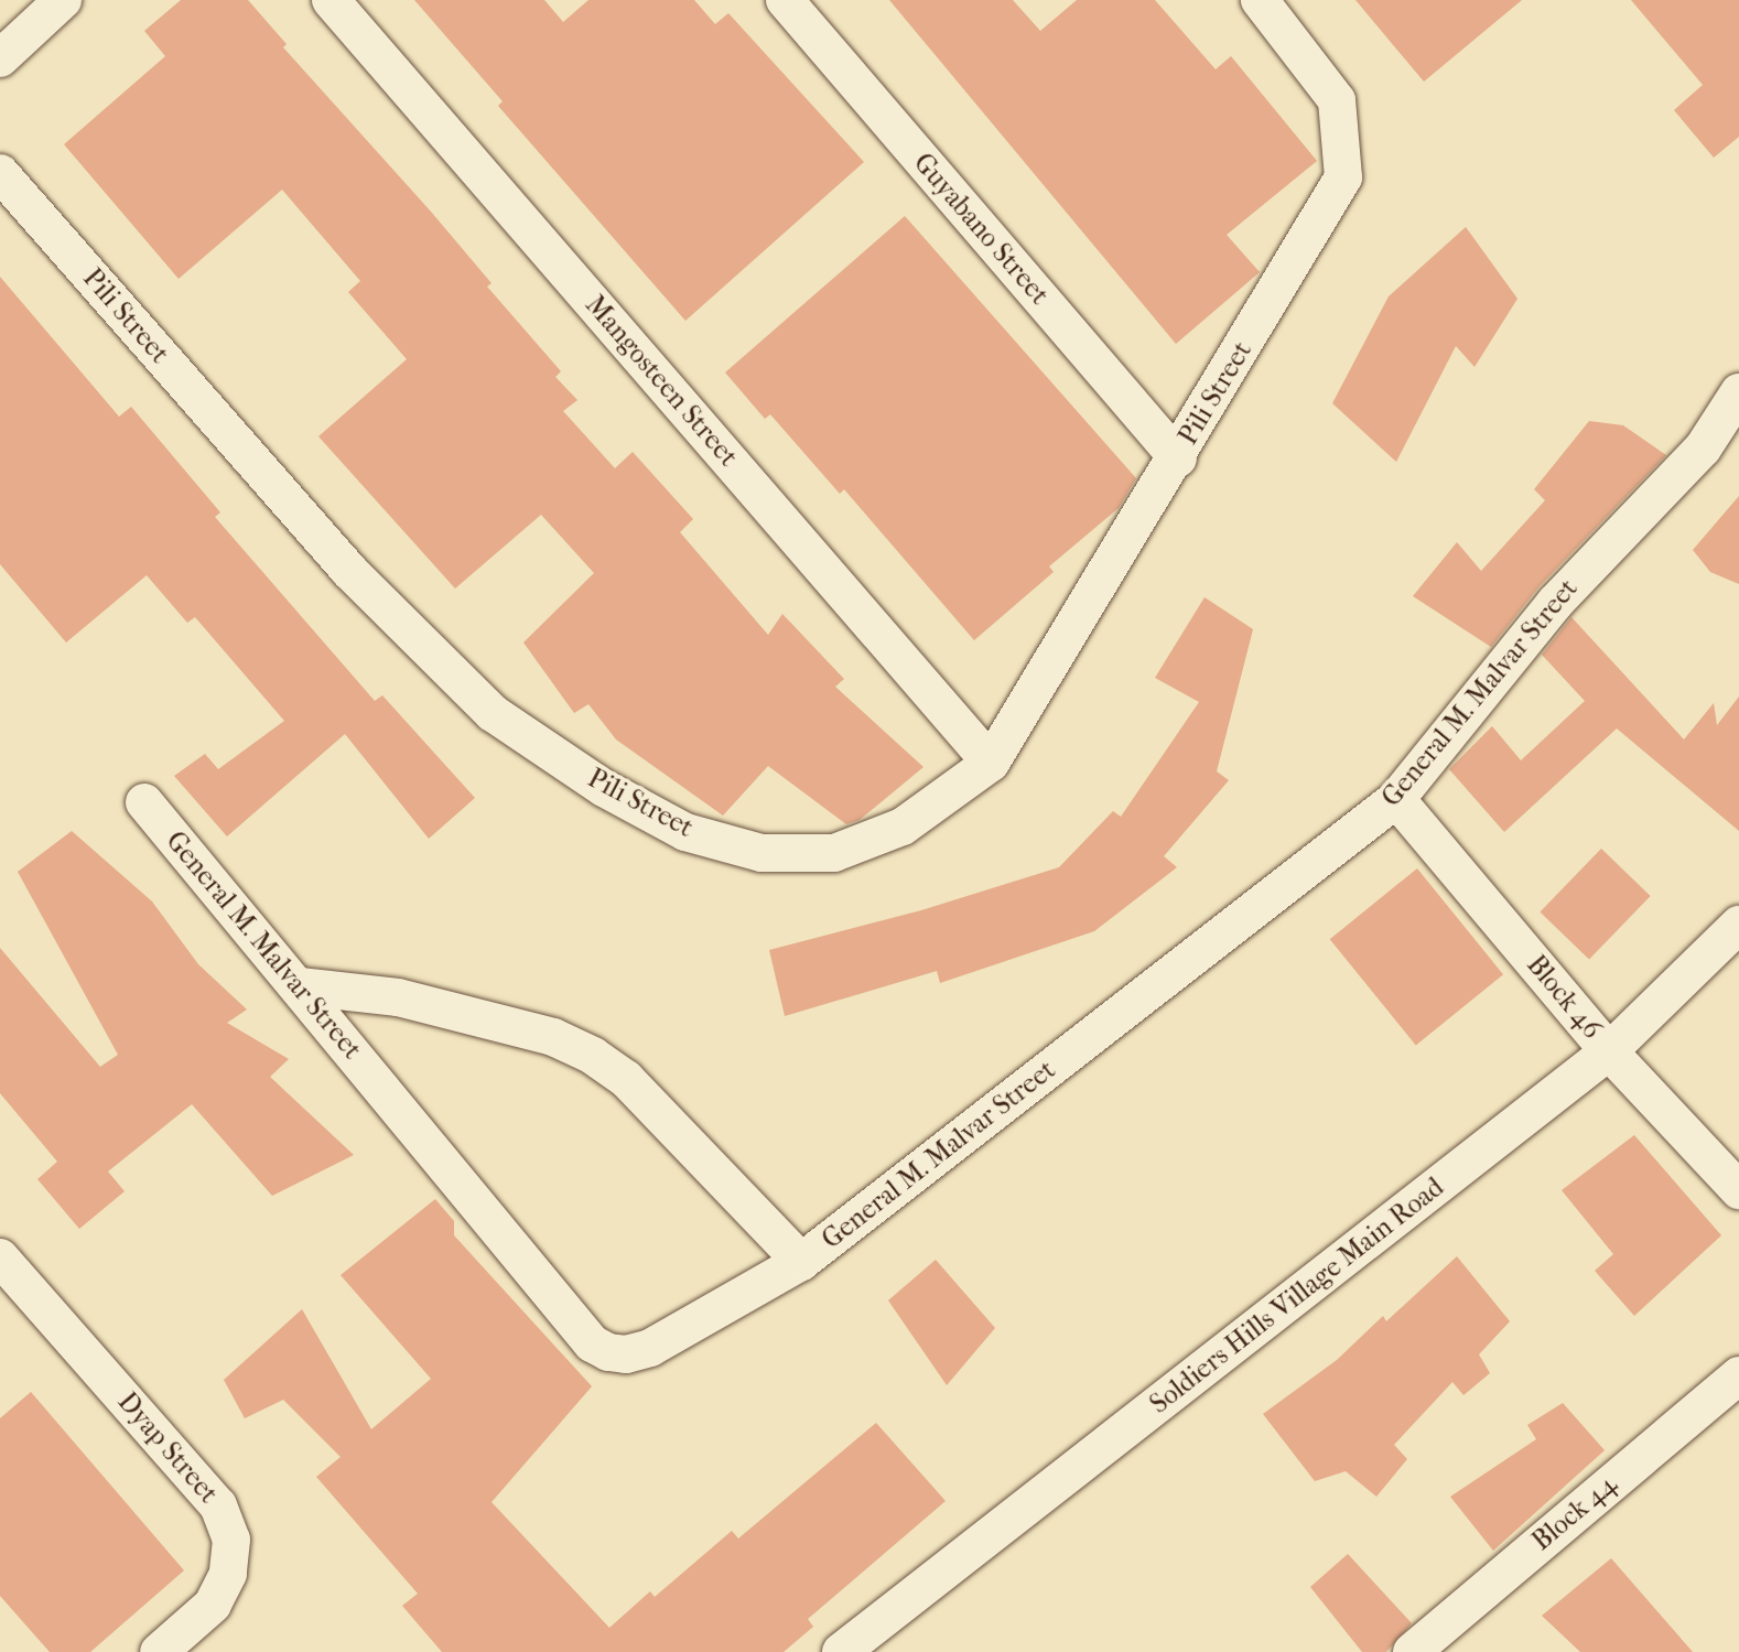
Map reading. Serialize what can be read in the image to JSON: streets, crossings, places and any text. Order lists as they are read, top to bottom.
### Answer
{
  "streets": {
    "street": [
      "Guyabano Street",
      "Pili Street",
      "Mangosteen Street",
      "General M. Malvar Street",
      "Block 46",
      "Soldiers Hills Village Main Road",
      "Dyap Street",
      "Block 44"
    ]
  },
  "crossings": [
    ["Guyabano Street", "Pili Street"],
    ["Pili Street", "Mangosteen Street"],
    ["General M. Malvar Street", "Block 46"],
    ["Block 46", "Soldiers Hills Village Main Road"]
  ]
}
